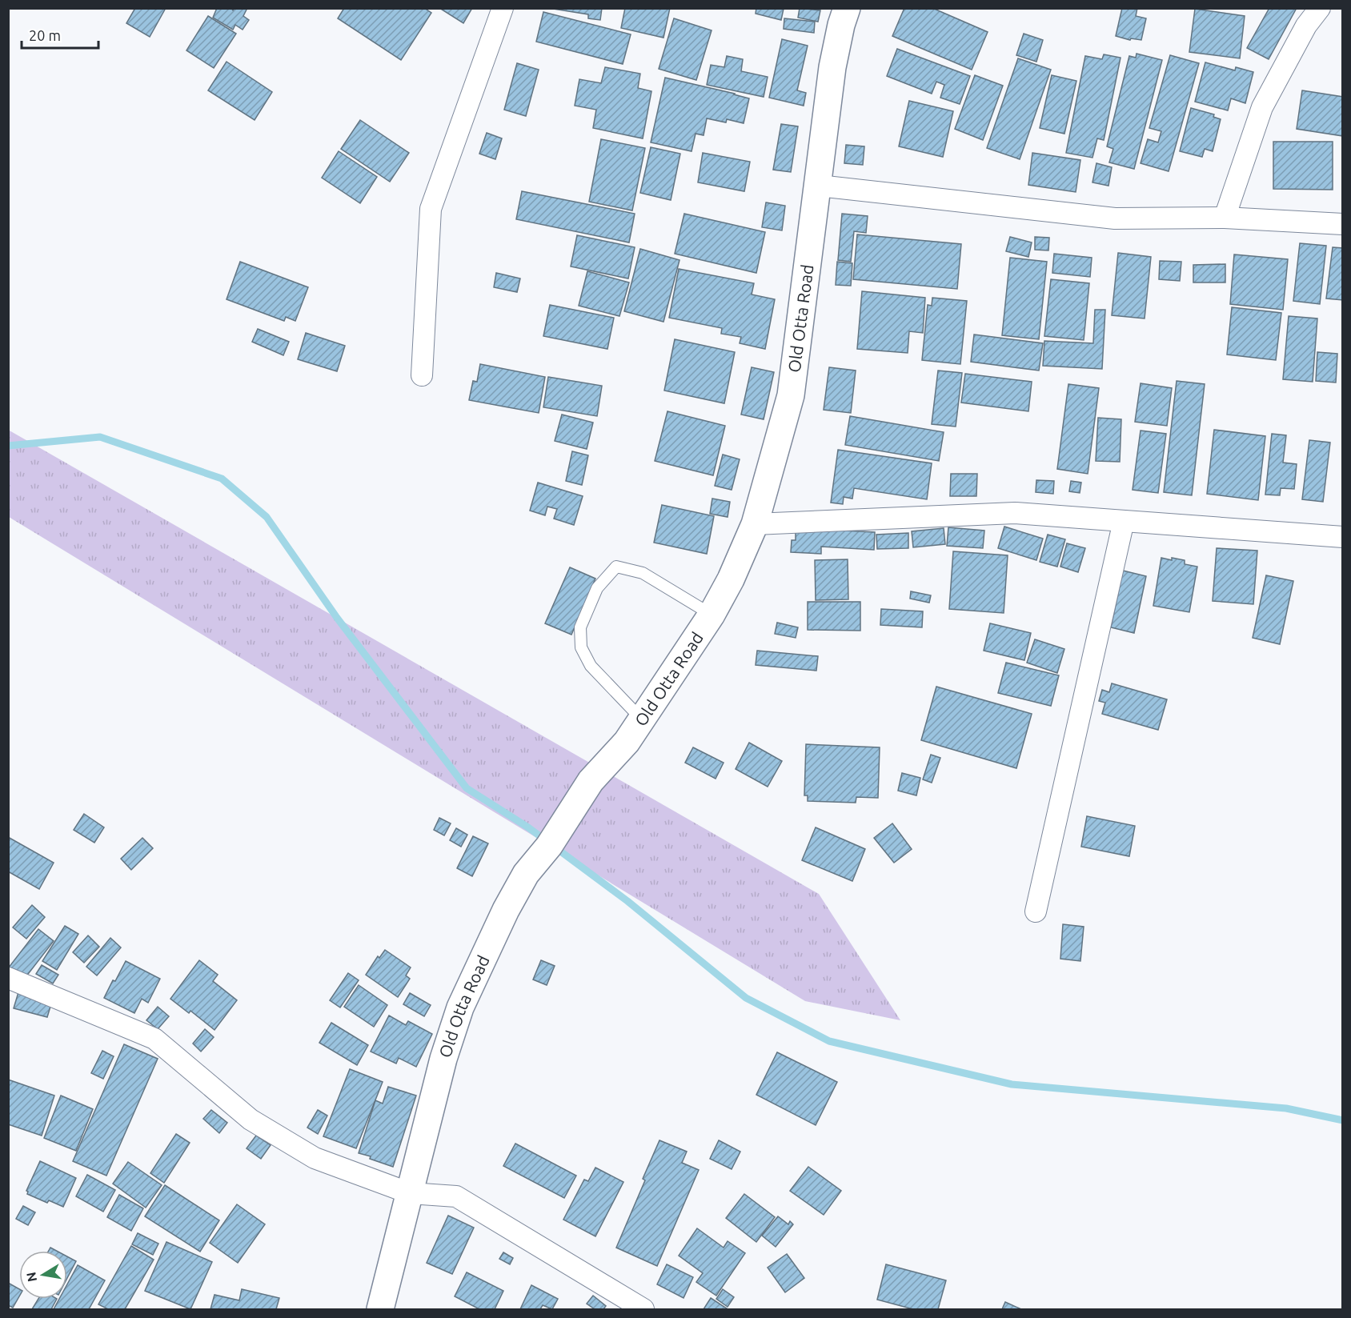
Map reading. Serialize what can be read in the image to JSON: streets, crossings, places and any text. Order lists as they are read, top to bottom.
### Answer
{
  "streets": {
    "street": ["Old Otta Road"]
  },
  "scale_bar": "20 m",
  "north": "left"
}
